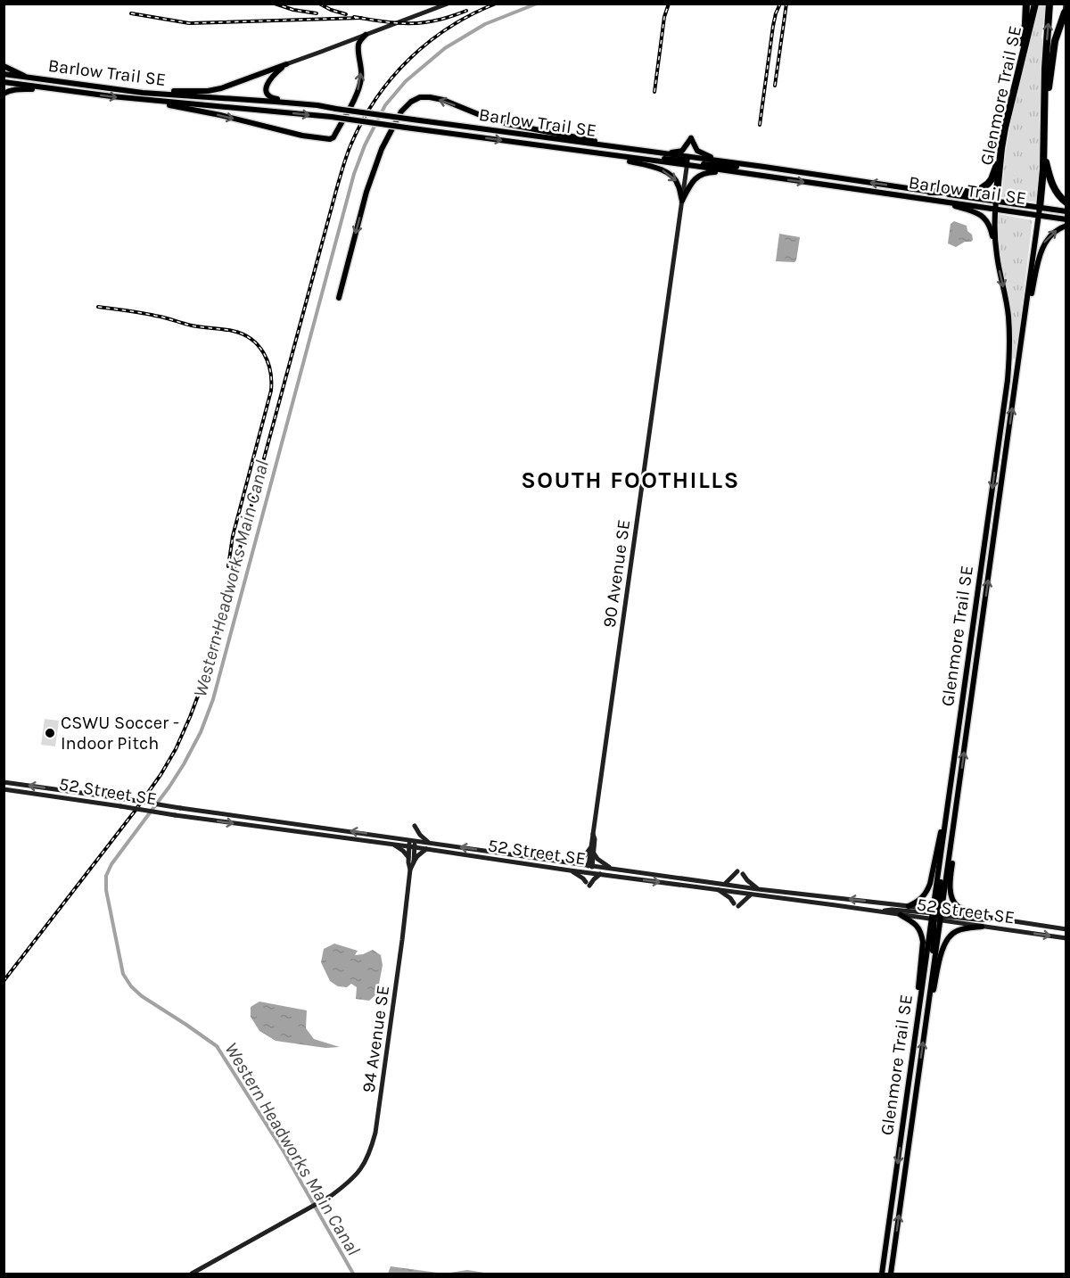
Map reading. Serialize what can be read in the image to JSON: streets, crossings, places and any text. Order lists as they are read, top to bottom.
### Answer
{
  "streets": {
    "highway": ["Glenmore Trail SE"],
    "main road": [
      "Barlow Trail SE",
      "90 Avenue SE",
      "52 Street SE",
      "94 Avenue SE"
    ]
  },
  "crossings": [
    ["Barlow Trail SE", "Glenmore Trail SE"],
    ["Barlow Trail SE", "90 Avenue SE"],
    ["Glenmore Trail SE", "52 Street SE"],
    ["90 Avenue SE", "52 Street SE"],
    ["52 Street SE", "94 Avenue SE"]
  ],
  "districts": ["SOUTH FOOTHILLS"],
  "water": ["Western Headworks Main Canal"],
  "places": ["CSWU Soccer - Indoor Pitch"]
}
